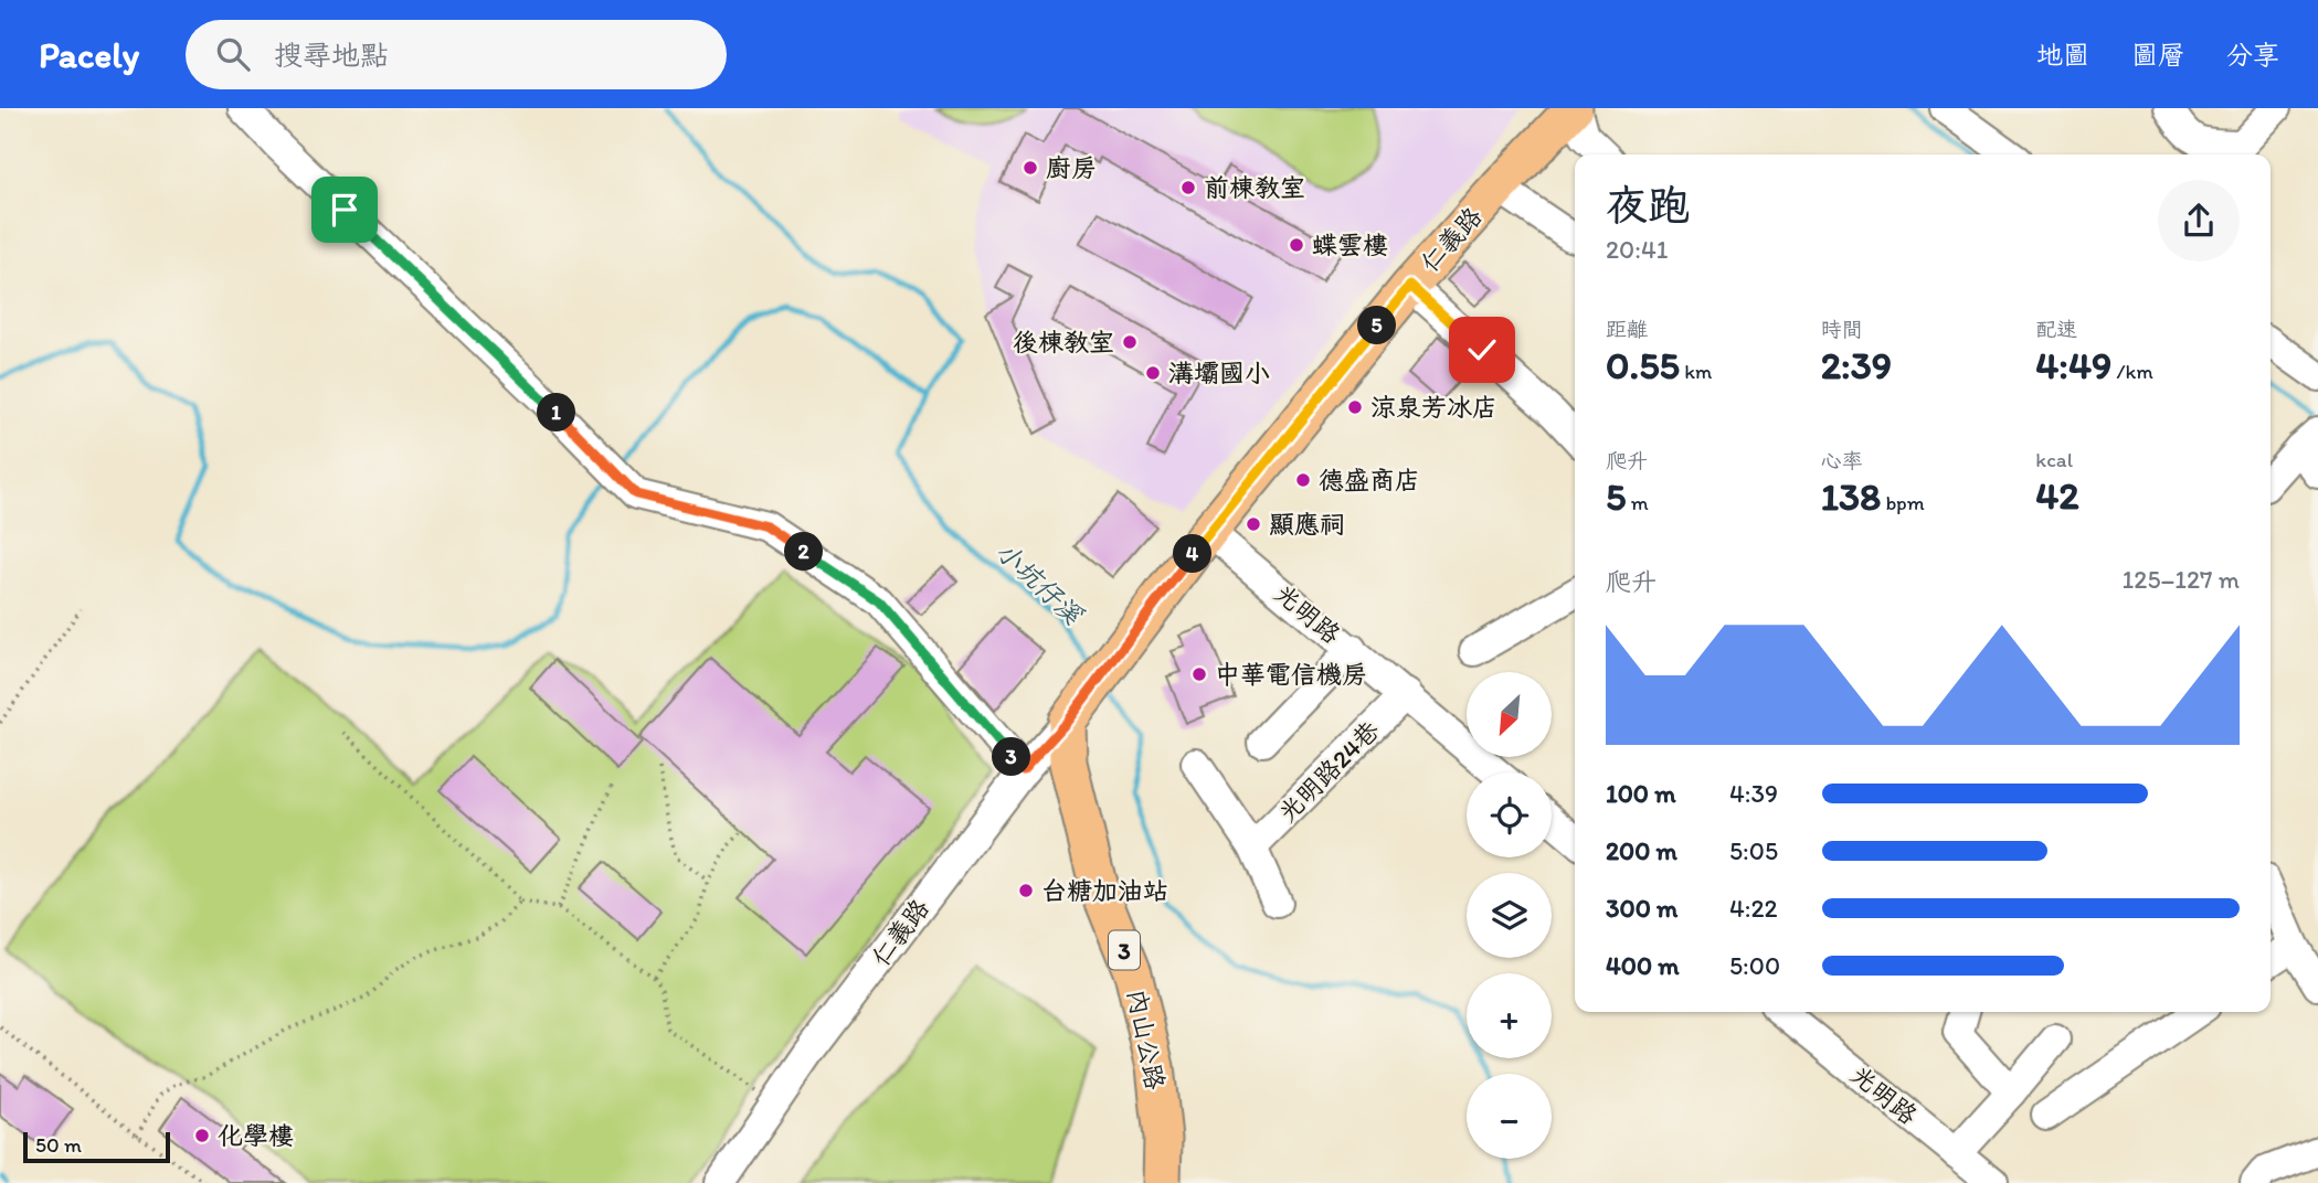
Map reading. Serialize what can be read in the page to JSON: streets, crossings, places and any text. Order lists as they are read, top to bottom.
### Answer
{
  "streets": {
    "main road": ["仁義路", "3", "內山公路"],
    "street": ["光明路", "光明路24巷"]
  },
  "crossings": [
    ["仁義路", "光明路"],
    ["仁義路", "內山公路"],
    ["光明路", "光明路24巷"]
  ],
  "water": ["小坑仔溪"],
  "places": [
    "廚房",
    "前棟教室",
    "蝶雲樓",
    "後棟教室",
    "溝壩國小",
    "涼泉芳冰店",
    "德盛商店",
    "顯應祠",
    "中華電信機房",
    "台糖加油站",
    "化學樓"
  ],
  "scale_bar": "50 m",
  "north": "bottom left",
  "page": {
    "header": "Pacely",
    "search": "搜尋地點",
    "nav": ["地圖", "圖層", "分享"],
    "heading": ["夜跑", "20:41"],
    "stats": [
      ["距離", "0.55 km"],
      ["時間", "2:39"],
      ["配速", "4:49 /km"],
      ["爬升", "5 m"],
      ["心率", "138 bpm"],
      ["kcal", "42"]
    ],
    "pins": [
      "5",
      "1",
      "2",
      "4",
      "3"
    ],
    "chart": ["爬升", "125–127 m"],
    "map_buttons": ["+", "−"],
    "list": [
      {
        "name": "100 m",
        "note": "4:39"
      },
      {
        "name": "200 m",
        "note": "5:05"
      },
      {
        "name": "300 m",
        "note": "4:22"
      },
      {
        "name": "400 m",
        "note": "5:00"
      }
    ],
    "scale": "50 m"
  }
}
